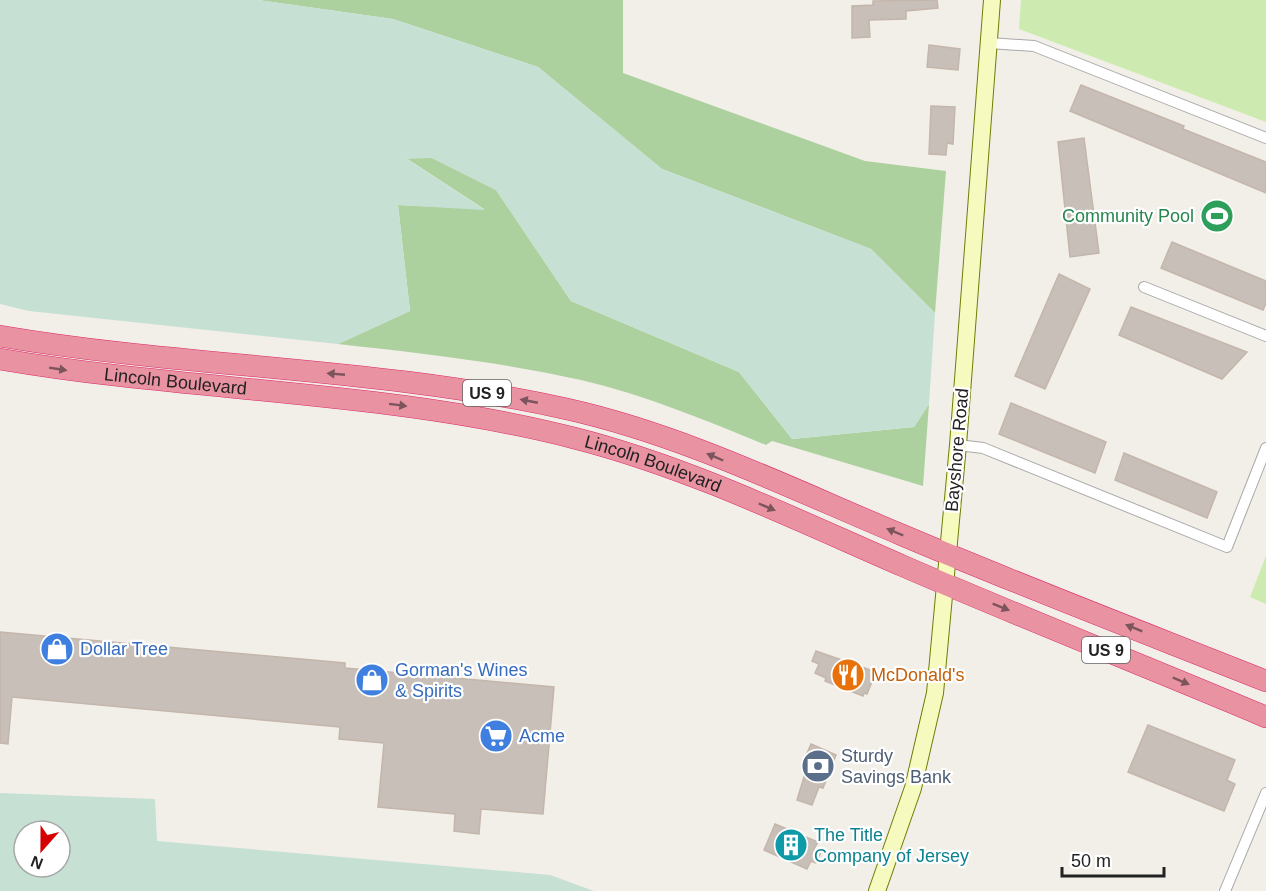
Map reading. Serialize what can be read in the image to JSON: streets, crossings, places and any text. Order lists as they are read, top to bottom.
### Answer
{
  "streets": {
    "highway": ["Lincoln Boulevard", "US 9"],
    "street": ["Bayshore Road"]
  },
  "crossings": [
    ["Lincoln Boulevard", "Bayshore Road"]
  ],
  "places": {
    "sports": ["Community Pool"],
    "shop": ["Dollar Tree", "Gorman's Wines & Spirits"],
    "restaurant": ["McDonald's"],
    "supermarket": ["Acme"],
    "bank": ["Sturdy Savings Bank"],
    "building": ["The Title Company of Jersey"]
  },
  "scale_bar": "50 m",
  "north": "bottom"
}
